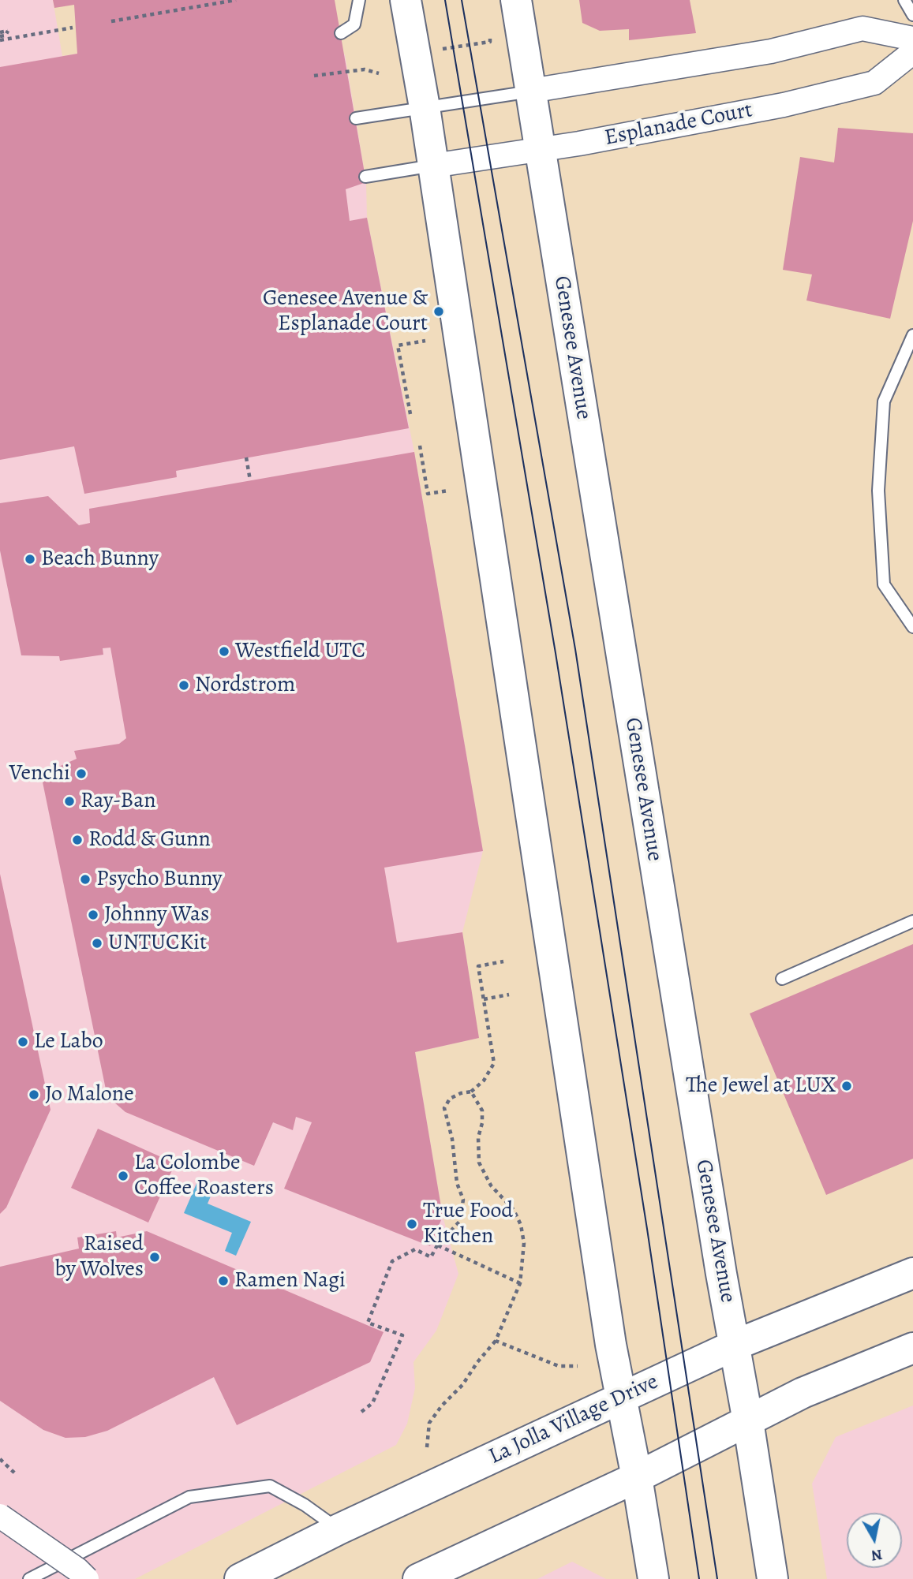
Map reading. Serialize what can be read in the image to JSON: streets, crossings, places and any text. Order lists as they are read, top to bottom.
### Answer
{
  "streets": {
    "main road": ["Genesee Avenue", "La Jolla Village Drive"],
    "street": ["Esplanade Court"]
  },
  "crossings": [
    ["Esplanade Court", "Genesee Avenue"],
    ["Genesee Avenue", "La Jolla Village Drive"]
  ],
  "places": [
    "Genesee Avenue & Esplanade Court",
    "Beach Bunny",
    "Westfield UTC",
    "Nordstrom",
    "Venchi",
    "Ray-Ban",
    "Rodd & Gunn",
    "Psycho Bunny",
    "Johnny Was",
    "UNTUCKit",
    "Le Labo",
    "The Jewel at LUX",
    "Jo Malone",
    "La Colombe Coffee Roasters",
    "True Food Kitchen",
    "Raised by Wolves",
    "Ramen Nagi"
  ],
  "north": "bottom"
}
